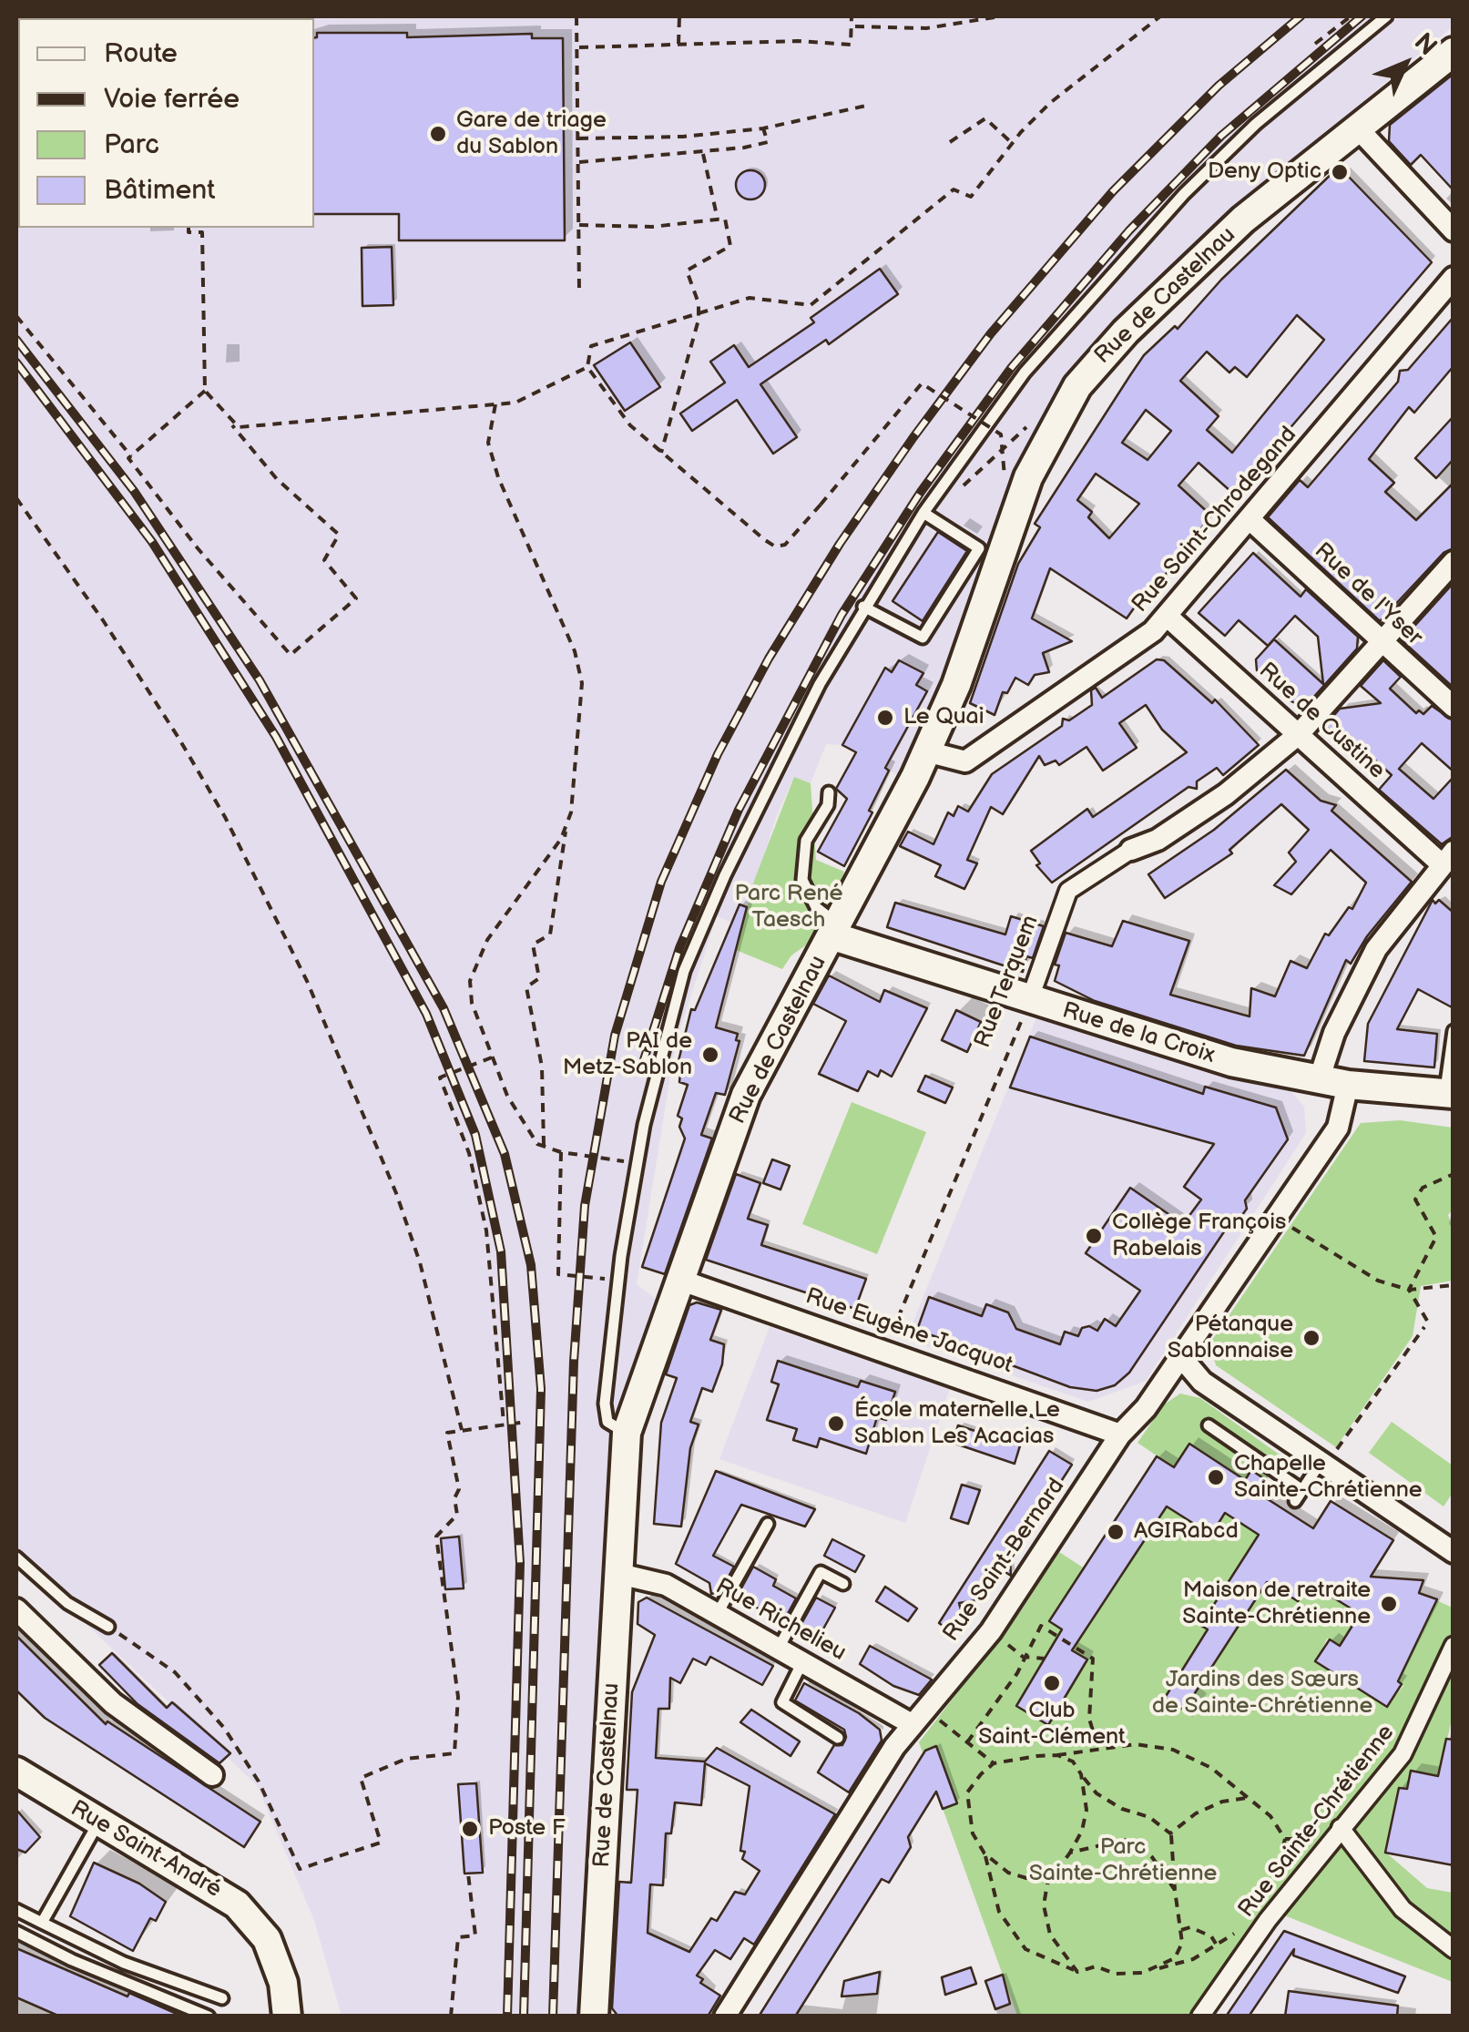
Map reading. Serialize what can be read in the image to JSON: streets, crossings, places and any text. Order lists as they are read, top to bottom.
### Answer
{
  "streets": {
    "street": [
      "Rue de Castelnau",
      "Rue Saint-Chrodegand",
      "Rue de l'Yser",
      "Rue de Custine",
      "Rue Terquem",
      "Rue de la Croix",
      "Rue Eugène Jacquot",
      "Rue Saint-Bernard",
      "Rue Richelieu",
      "Rue Sainte-Chrétienne",
      "Rue Saint-André"
    ]
  },
  "crossings": [
    ["Rue de Castelnau", "Rue Saint-Chrodegand"],
    ["Rue de Castelnau", "Rue de la Croix"],
    ["Rue de Castelnau", "Rue Eugène Jacquot"],
    ["Rue de Castelnau", "Rue Richelieu"],
    ["Rue Saint-Chrodegand", "Rue de l'Yser"],
    ["Rue Saint-Chrodegand", "Rue de Custine"],
    ["Rue de l'Yser", "Rue Terquem"],
    ["Rue de Custine", "Rue Terquem"],
    ["Rue Terquem", "Rue de la Croix"],
    ["Rue Terquem", "Rue Eugène Jacquot"],
    ["Rue de la Croix", "Rue Saint-Bernard"],
    ["Rue Eugène Jacquot", "Rue Saint-Bernard"],
    ["Rue Saint-Bernard", "Rue Richelieu"]
  ],
  "parks": ["Parc René Taesch", "Jardins des Sœurs de Sainte-Chrétienne", "Parc Sainte-Chrétienne"],
  "places": [
    "Gare de triage du Sablon",
    "Deny Optic",
    "Le Quai",
    "PAI de Metz-Sablon",
    "Collège François Rabelais",
    "Pétanque Sablonnaise",
    "École maternelle Le Sablon Les Acacias",
    "Chapelle Sainte-Chrétienne",
    "AGIRabcd",
    "Maison de retraite Sainte-Chrétienne",
    "Club Saint-Clément",
    "Poste F"
  ],
  "legend": [
    "Route",
    "Voie ferrée",
    "Parc",
    "Bâtiment"
  ],
  "north": "top right"
}
